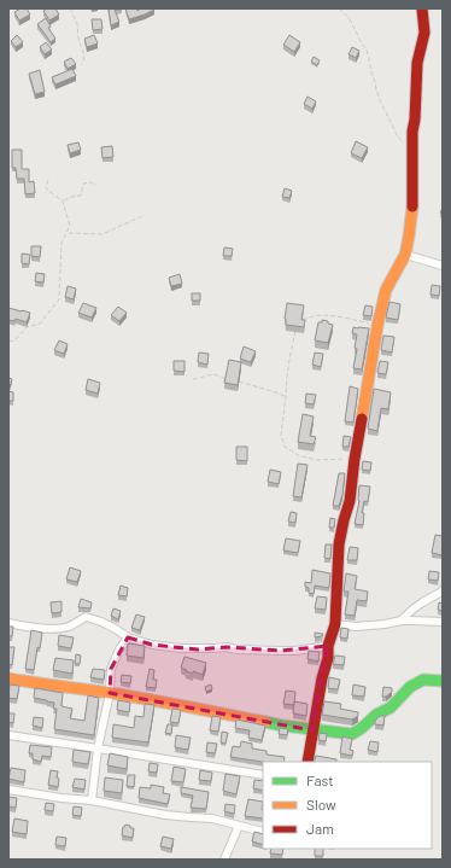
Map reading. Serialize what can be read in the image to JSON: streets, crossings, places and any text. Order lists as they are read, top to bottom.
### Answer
{
  "legend": ["Fast", "Slow", "Jam"]
}
